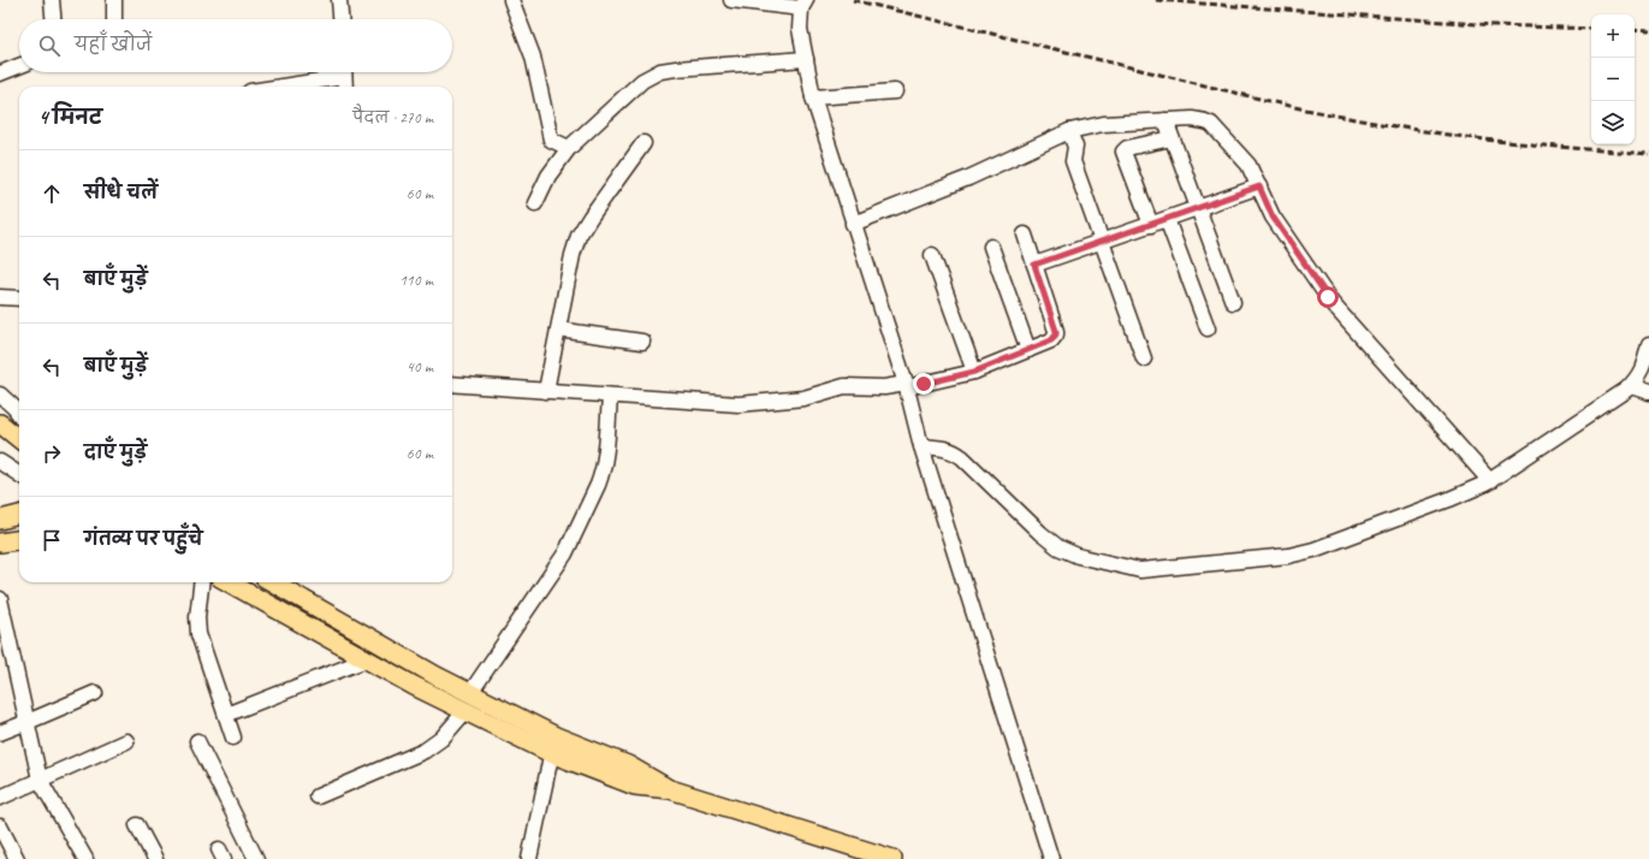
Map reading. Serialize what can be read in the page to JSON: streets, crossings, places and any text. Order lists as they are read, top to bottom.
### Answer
{
  "page": {
    "map_buttons": ["+", "−"],
    "search": "यहाँ खोजें",
    "heading": ["4 मिनट", "पैदल · 270 m"],
    "list": [
      ["सीधे चलें", "60 m"],
      ["बाएँ मुड़ें", "110 m"],
      ["बाएँ मुड़ें", "40 m"],
      ["दाएँ मुड़ें", "60 m"],
      "गंतव्य पर पहुँचे"
    ]
  }
}
